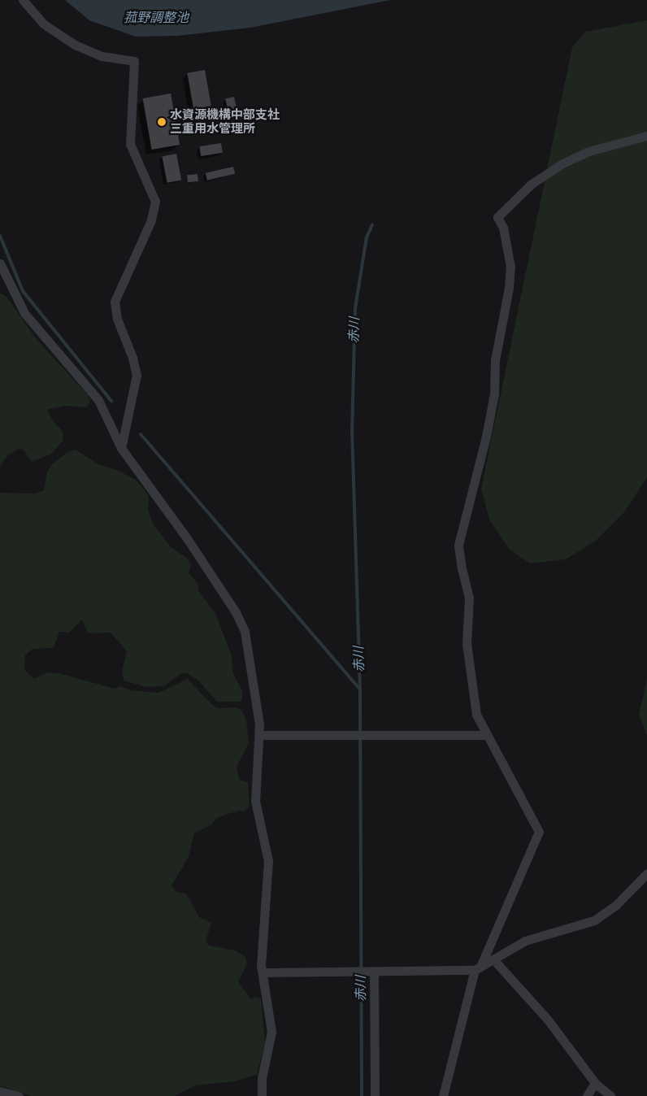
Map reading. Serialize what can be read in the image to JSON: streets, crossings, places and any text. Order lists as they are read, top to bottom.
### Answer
{
  "water": ["菰野調整池", "赤川"],
  "places": ["水資源機構中部支社 三重用水管理所"]
}
